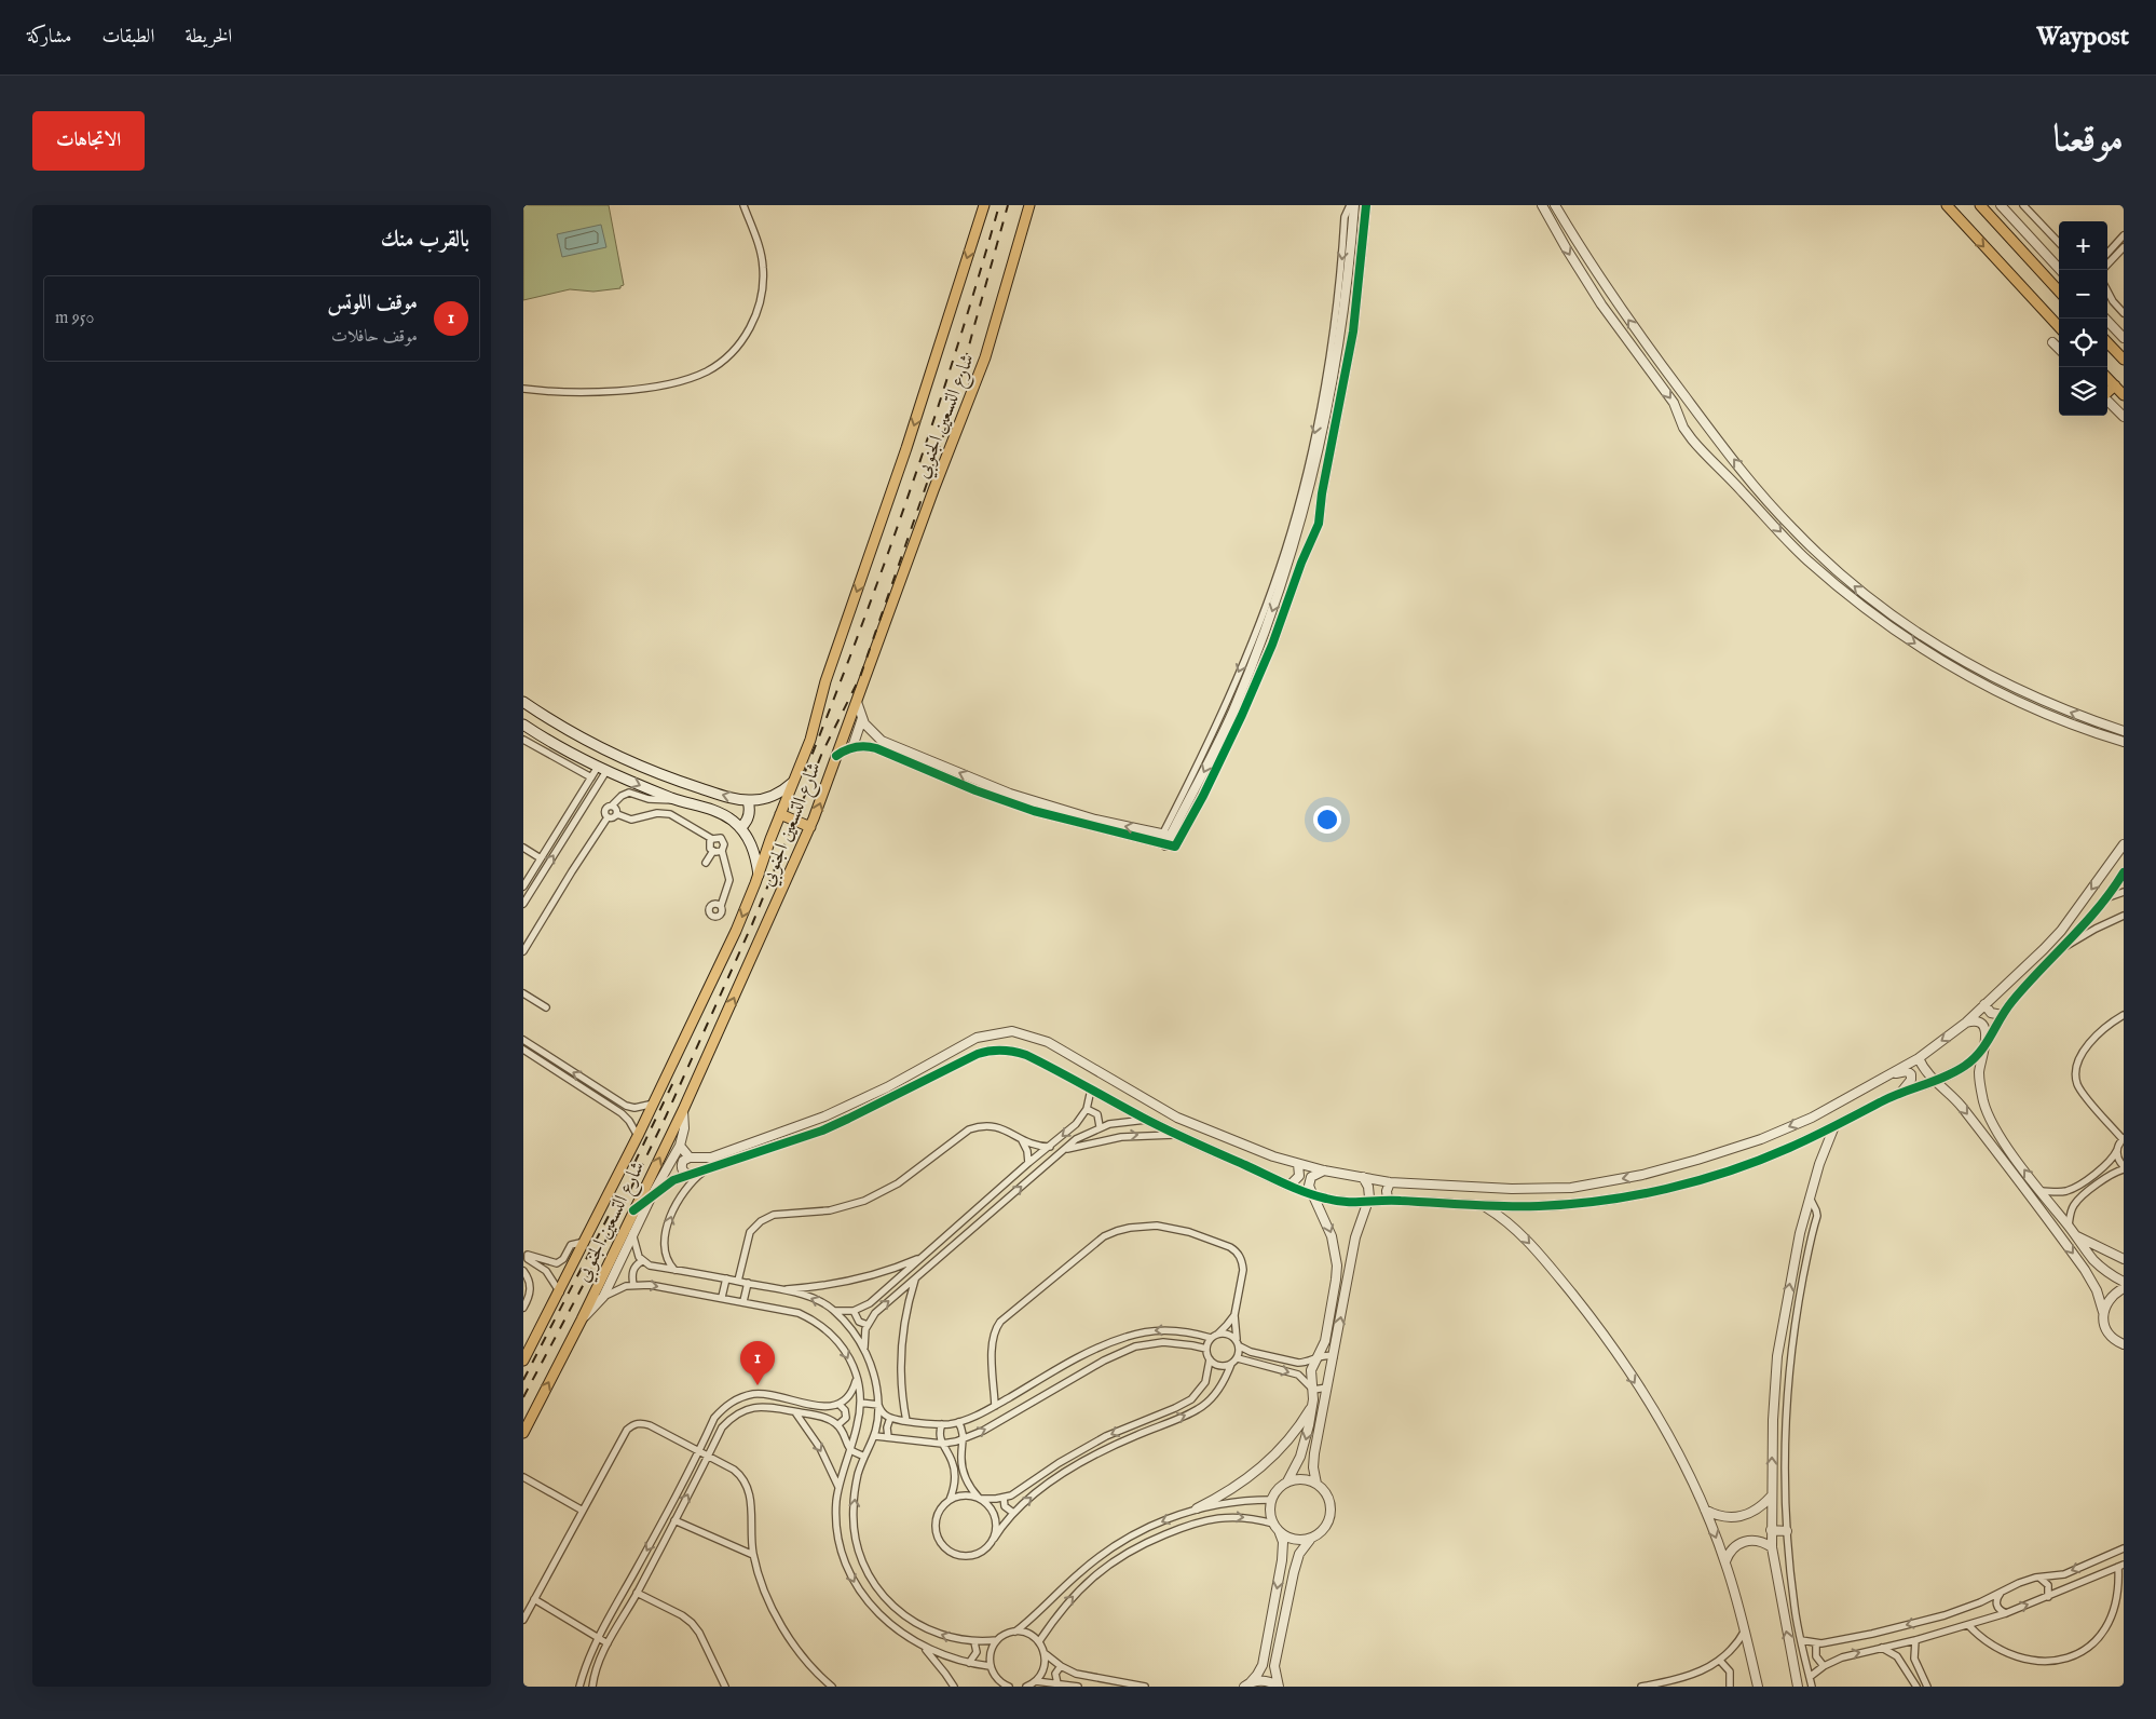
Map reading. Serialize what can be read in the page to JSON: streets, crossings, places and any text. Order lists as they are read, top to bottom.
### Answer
{
  "streets": {
    "main road": ["شارع التسعين الجنوبي"]
  },
  "page": {
    "header": "Waypost",
    "nav": ["الخريطة", "الطبقات", "مشاركة"],
    "title": "موقعنا",
    "buttons": "الاتجاهات",
    "heading": "بالقرب منك",
    "map_buttons": ["+", "−"],
    "list": [
      {
        "mark": "1",
        "name": "موقف اللوتس",
        "note": "موقف حافلات",
        "value": "950 m"
      }
    ],
    "pins": "1"
  }
}
